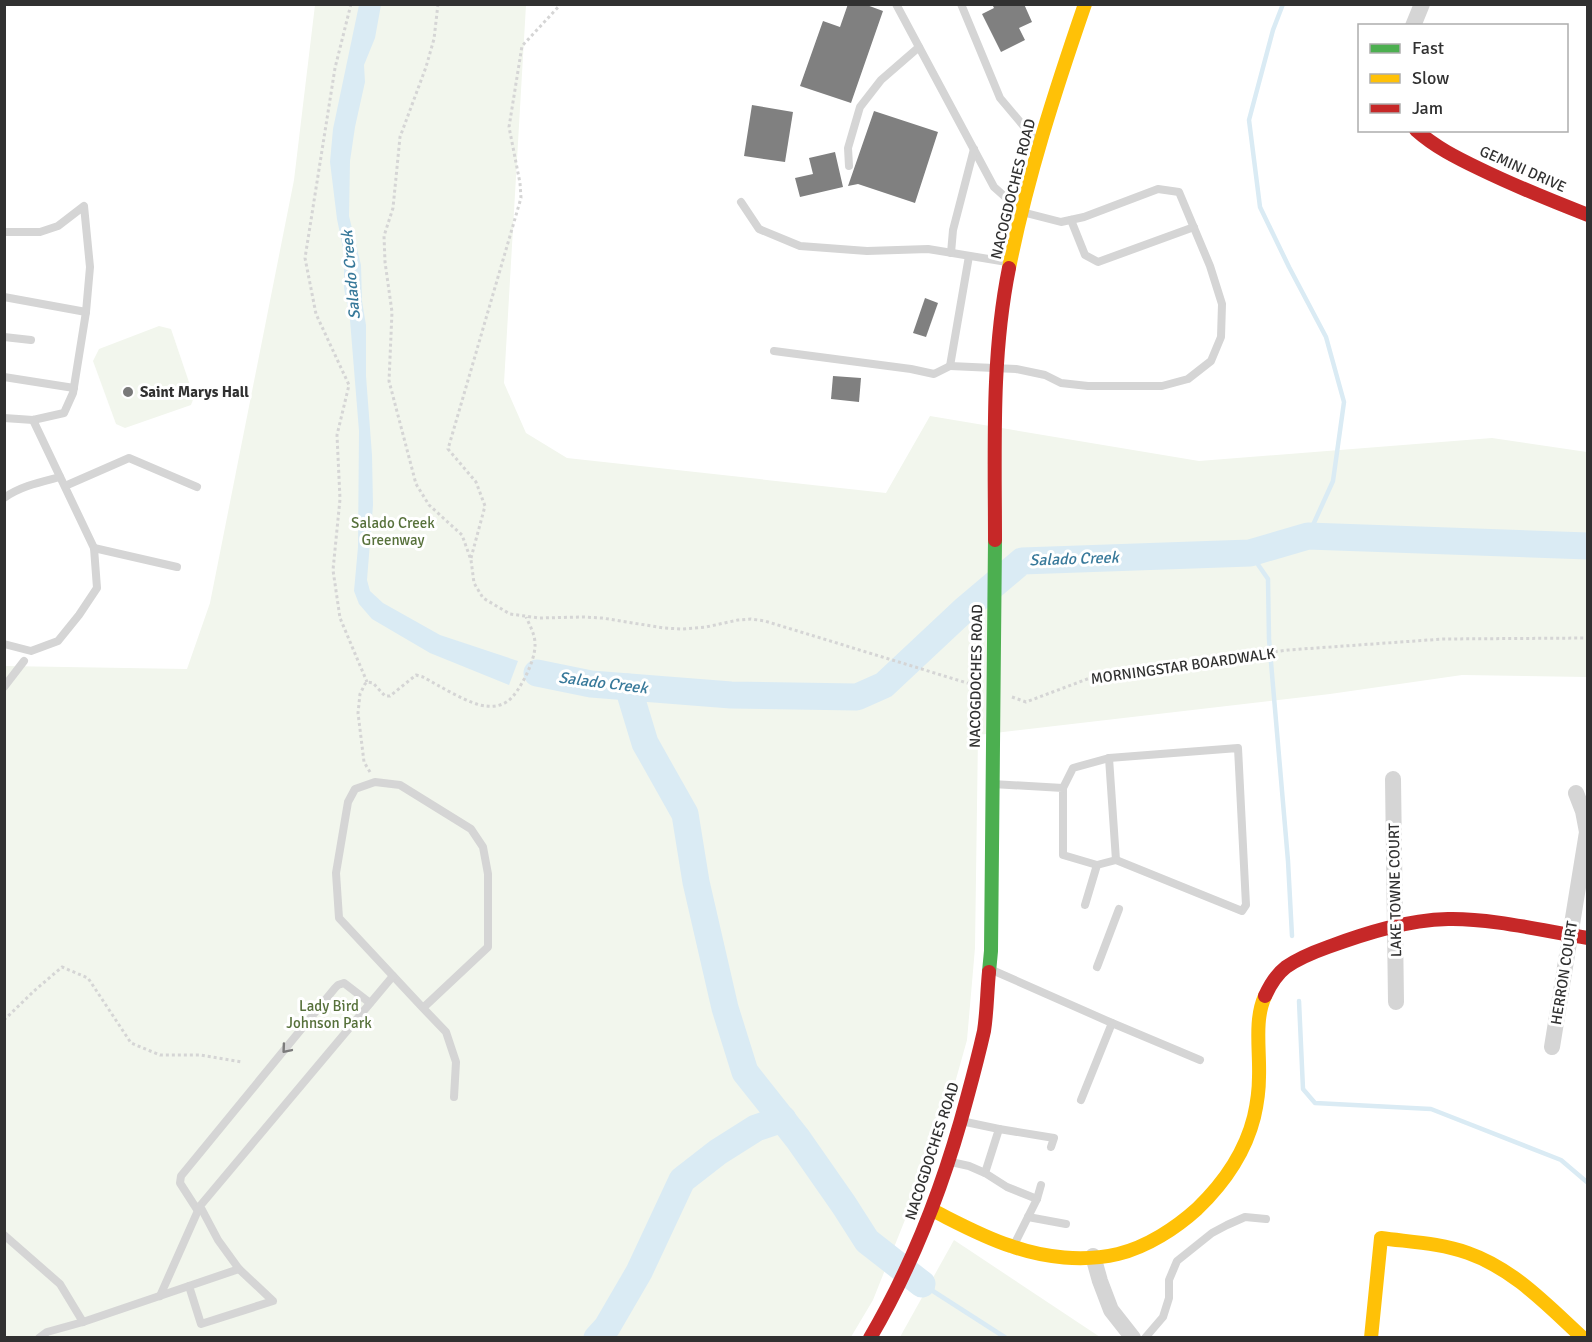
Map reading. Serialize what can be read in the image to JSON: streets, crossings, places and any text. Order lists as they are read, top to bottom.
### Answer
{
  "streets": {
    "street": [
      "GEMINI DRIVE",
      "NACOGDOCHES ROAD",
      "LAKE TOWNE COURT",
      "HERRON COURT"
    ],
    "path": ["MORNINGSTAR BOARDWALK"]
  },
  "water": ["Salado Creek"],
  "parks": ["Salado Creek Greenway", "Lady Bird Johnson Park"],
  "places": ["Saint Marys Hall"],
  "legend": ["Fast", "Slow", "Jam"]
}
